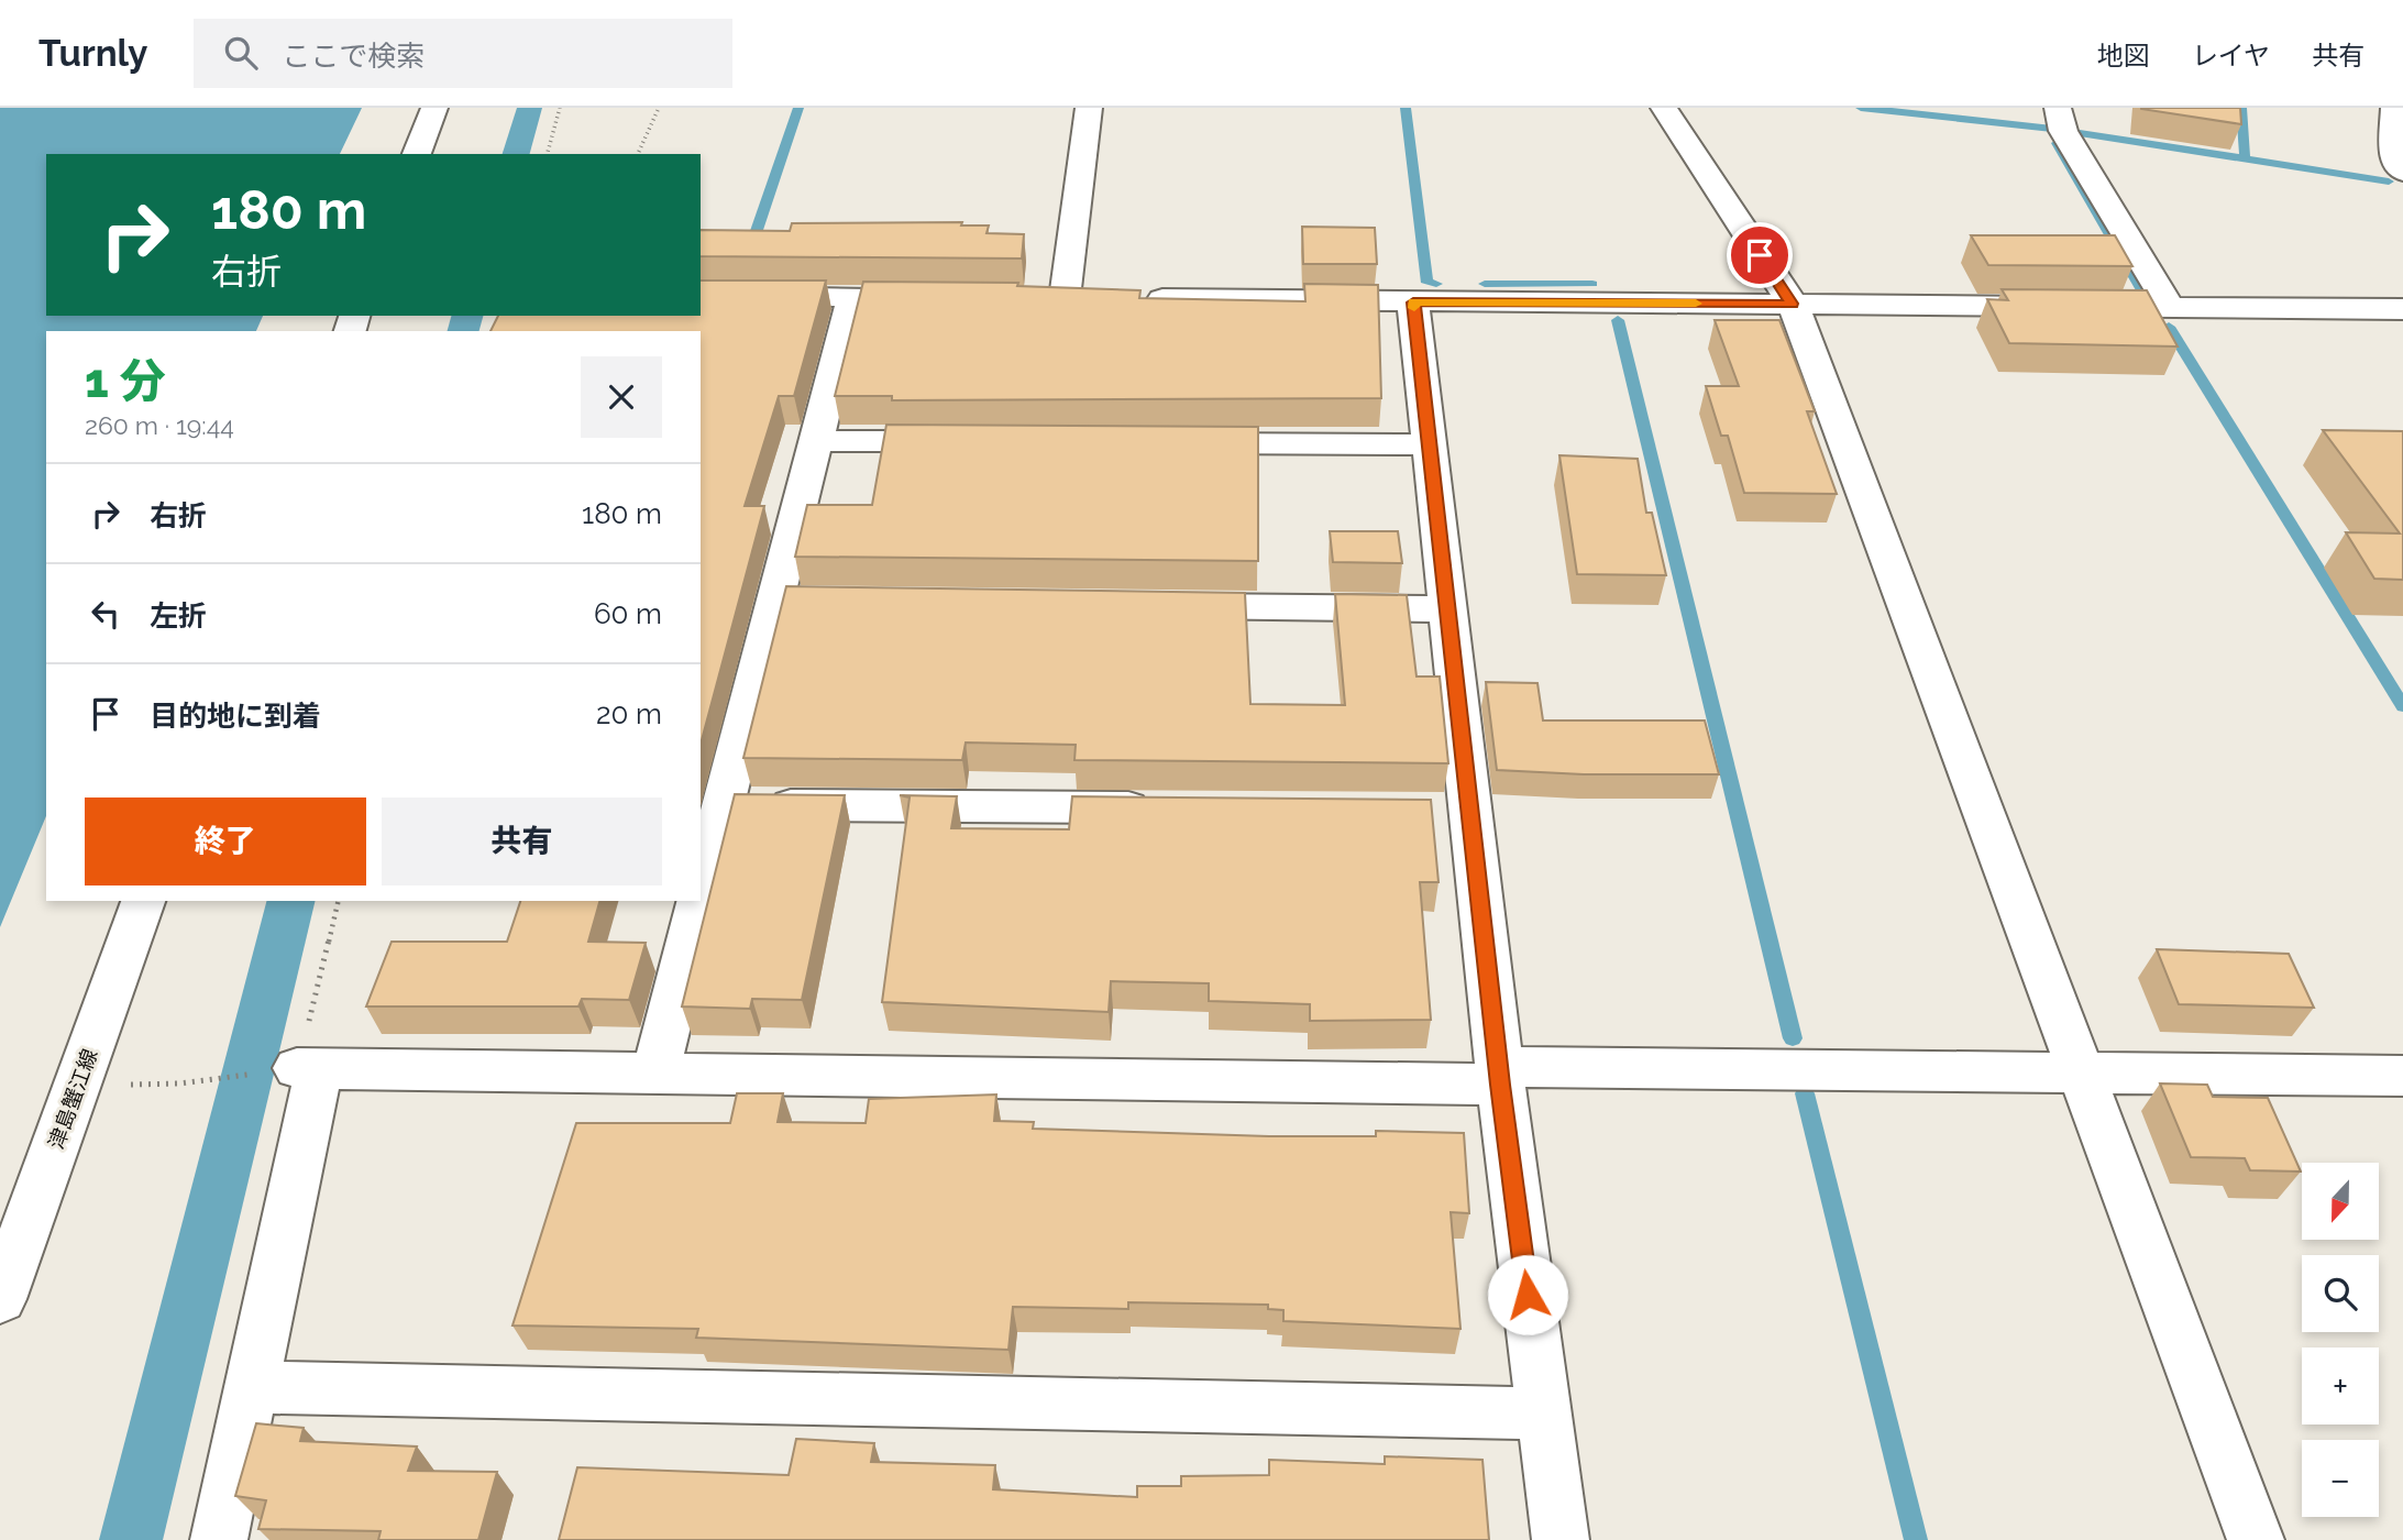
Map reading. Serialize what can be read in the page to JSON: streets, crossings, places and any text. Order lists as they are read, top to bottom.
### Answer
{
  "streets": {
    "street": ["津島蟹江線"]
  },
  "north": "bottom",
  "page": {
    "header": "Turnly",
    "search": "ここで検索",
    "nav": ["地図", "レイヤ", "共有"],
    "turn": ["180 m", "右折"],
    "heading": ["1 分", "260 m · 19:44"],
    "list": [
      {
        "name": "右折",
        "value": "180 m"
      },
      {
        "name": "左折",
        "value": "60 m"
      },
      {
        "name": "目的地に到着",
        "value": "20 m"
      }
    ],
    "buttons": ["終了", "共有"],
    "map_buttons": ["+", "−"]
  }
}
